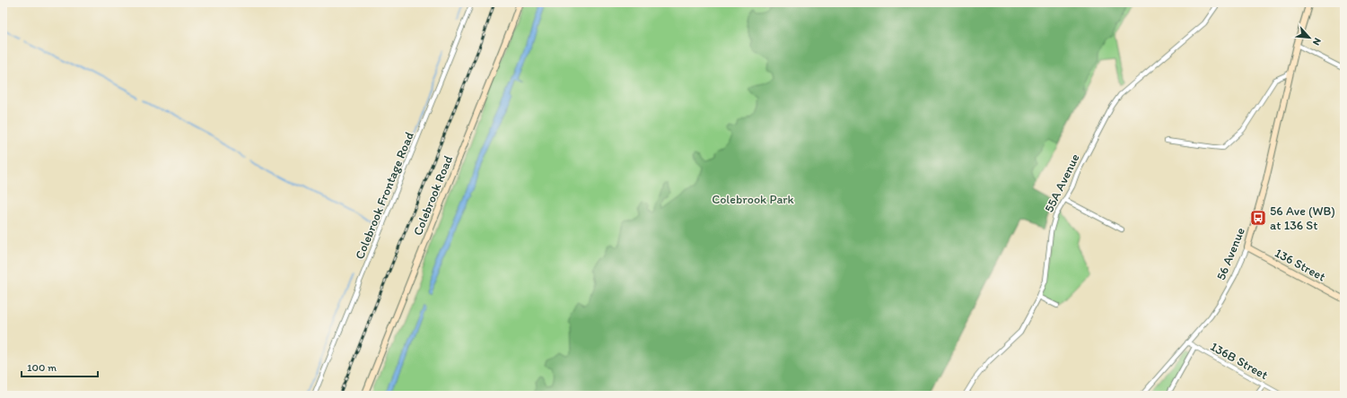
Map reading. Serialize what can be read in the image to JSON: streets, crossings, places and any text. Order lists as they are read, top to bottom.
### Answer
{
  "streets": {
    "street": [
      "55A Avenue",
      "Colebrook Frontage Road",
      "Colebrook Road",
      "56 Avenue",
      "136 Street",
      "136B Street"
    ]
  },
  "crossings": [
    ["56 Avenue", "136 Street"],
    ["56 Avenue", "136B Street"]
  ],
  "parks": ["Colebrook Park"],
  "places": {
    "bus stop": ["56 Ave (WB) at 136 St"]
  },
  "scale_bar": "100 m",
  "north": "bottom right"
}
